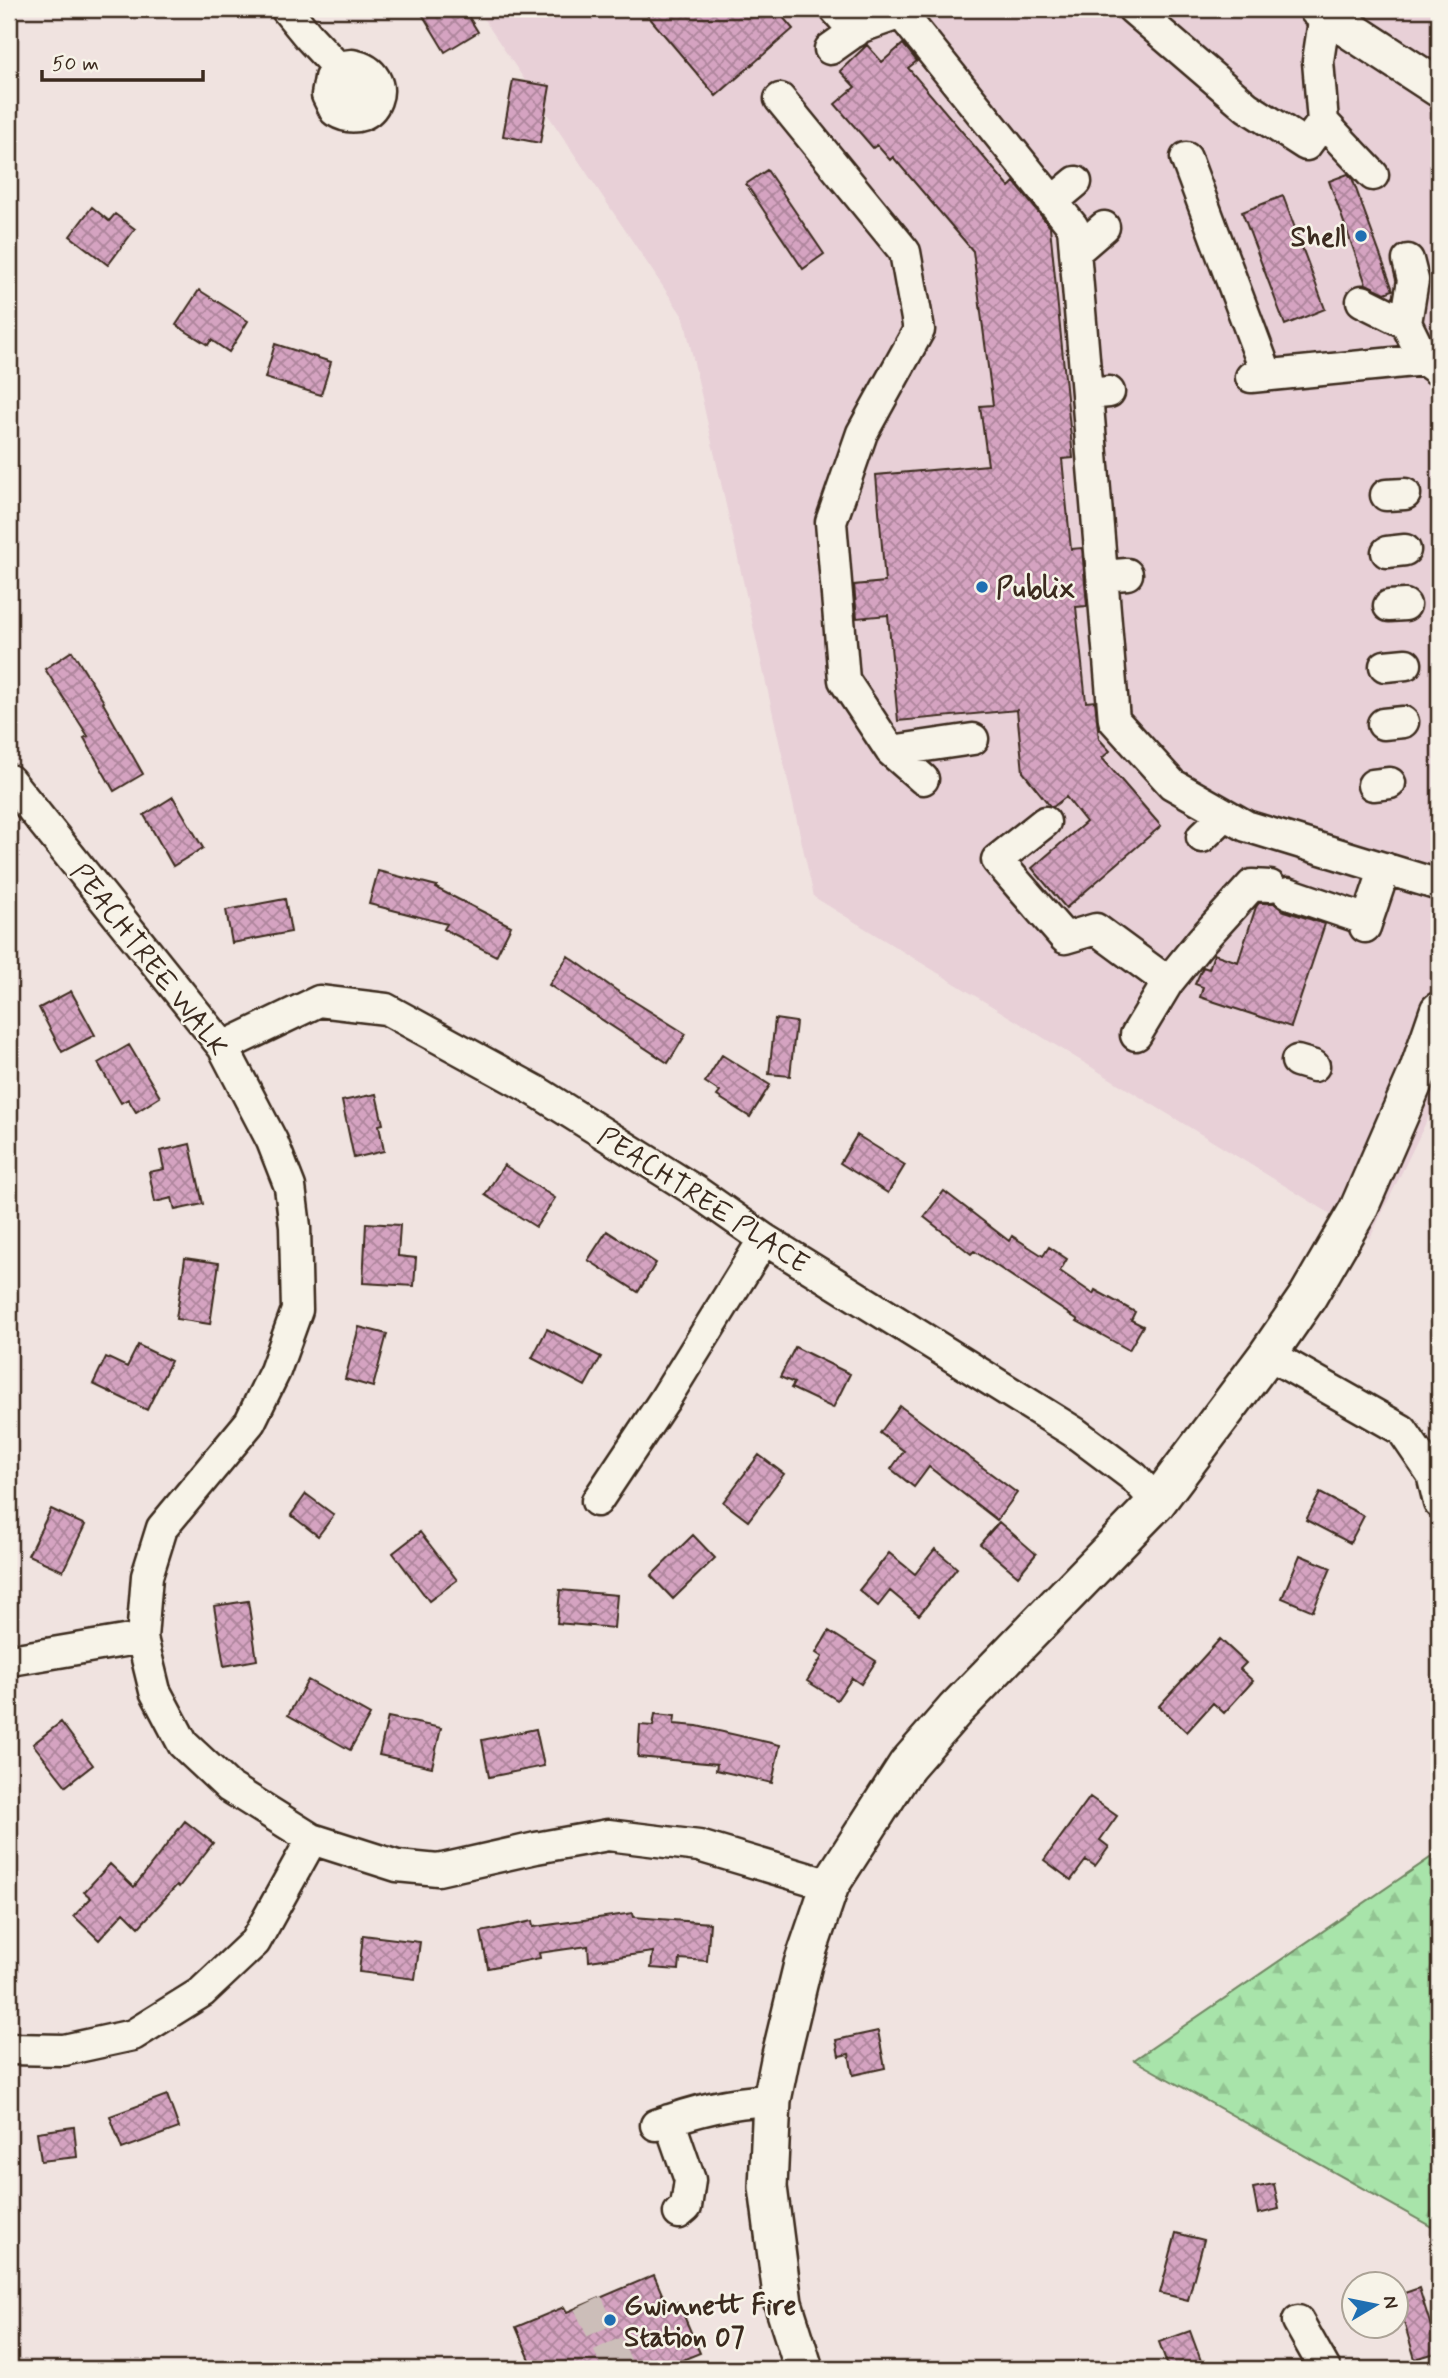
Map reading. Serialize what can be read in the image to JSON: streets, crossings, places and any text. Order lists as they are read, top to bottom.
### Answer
{
  "streets": {
    "street": ["PEACHTREE WALK", "PEACHTREE PLACE"]
  },
  "crossings": [
    ["PEACHTREE WALK", "PEACHTREE PLACE"]
  ],
  "places": ["Shell", "Publix", "Gwinnett Fire Station 07"],
  "scale_bar": "50 m",
  "north": "right"
}
